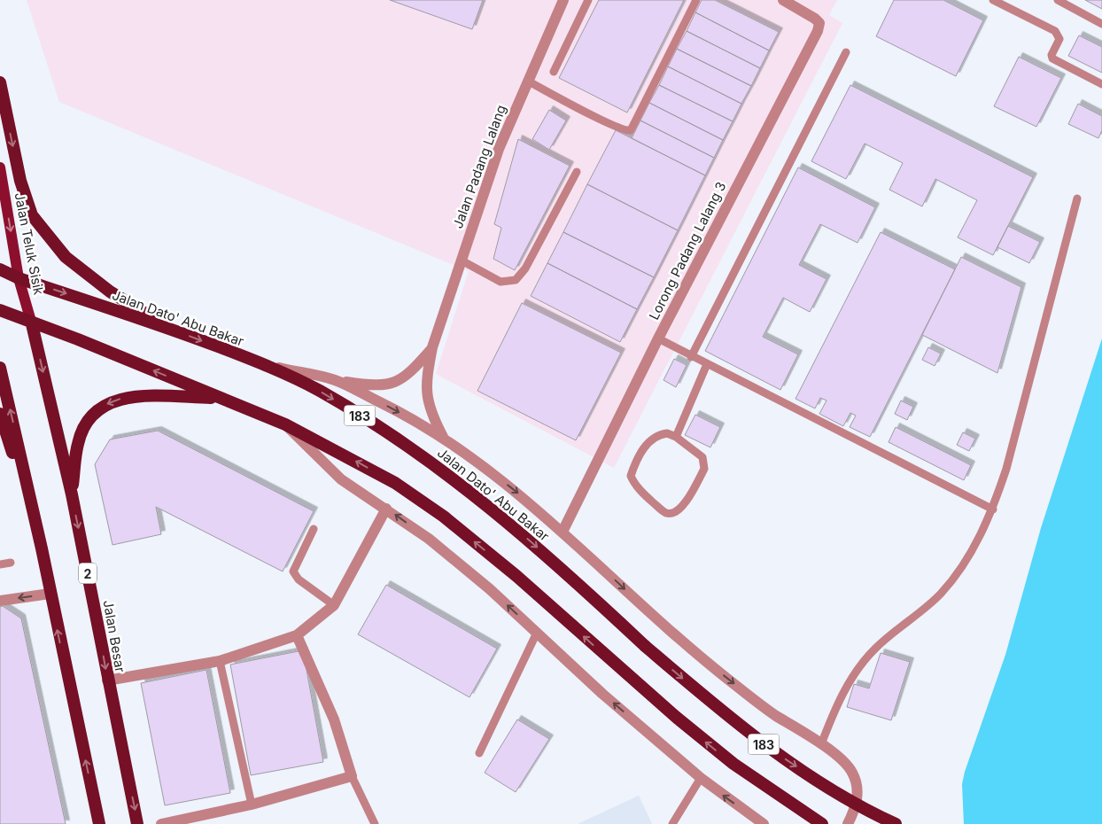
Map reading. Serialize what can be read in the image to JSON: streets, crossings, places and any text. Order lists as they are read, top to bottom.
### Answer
{
  "streets": {
    "highway": [
      "Jalan Dato' Abu Bakar",
      "183",
      "2",
      "Jalan Besar"
    ],
    "main road": ["Jalan Teluk Sisik"],
    "street": ["Jalan Padang Lalang", "Lorong Padang Lalang 3"]
  },
  "crossings": [
    ["Jalan Teluk Sisik", "Jalan Dato' Abu Bakar"],
    ["Jalan Teluk Sisik", "183"],
    ["Jalan Teluk Sisik", "Jalan Besar"],
    ["183", "Jalan Besar"]
  ],
  "one_way": ["Jalan Teluk Sisik"]
}
